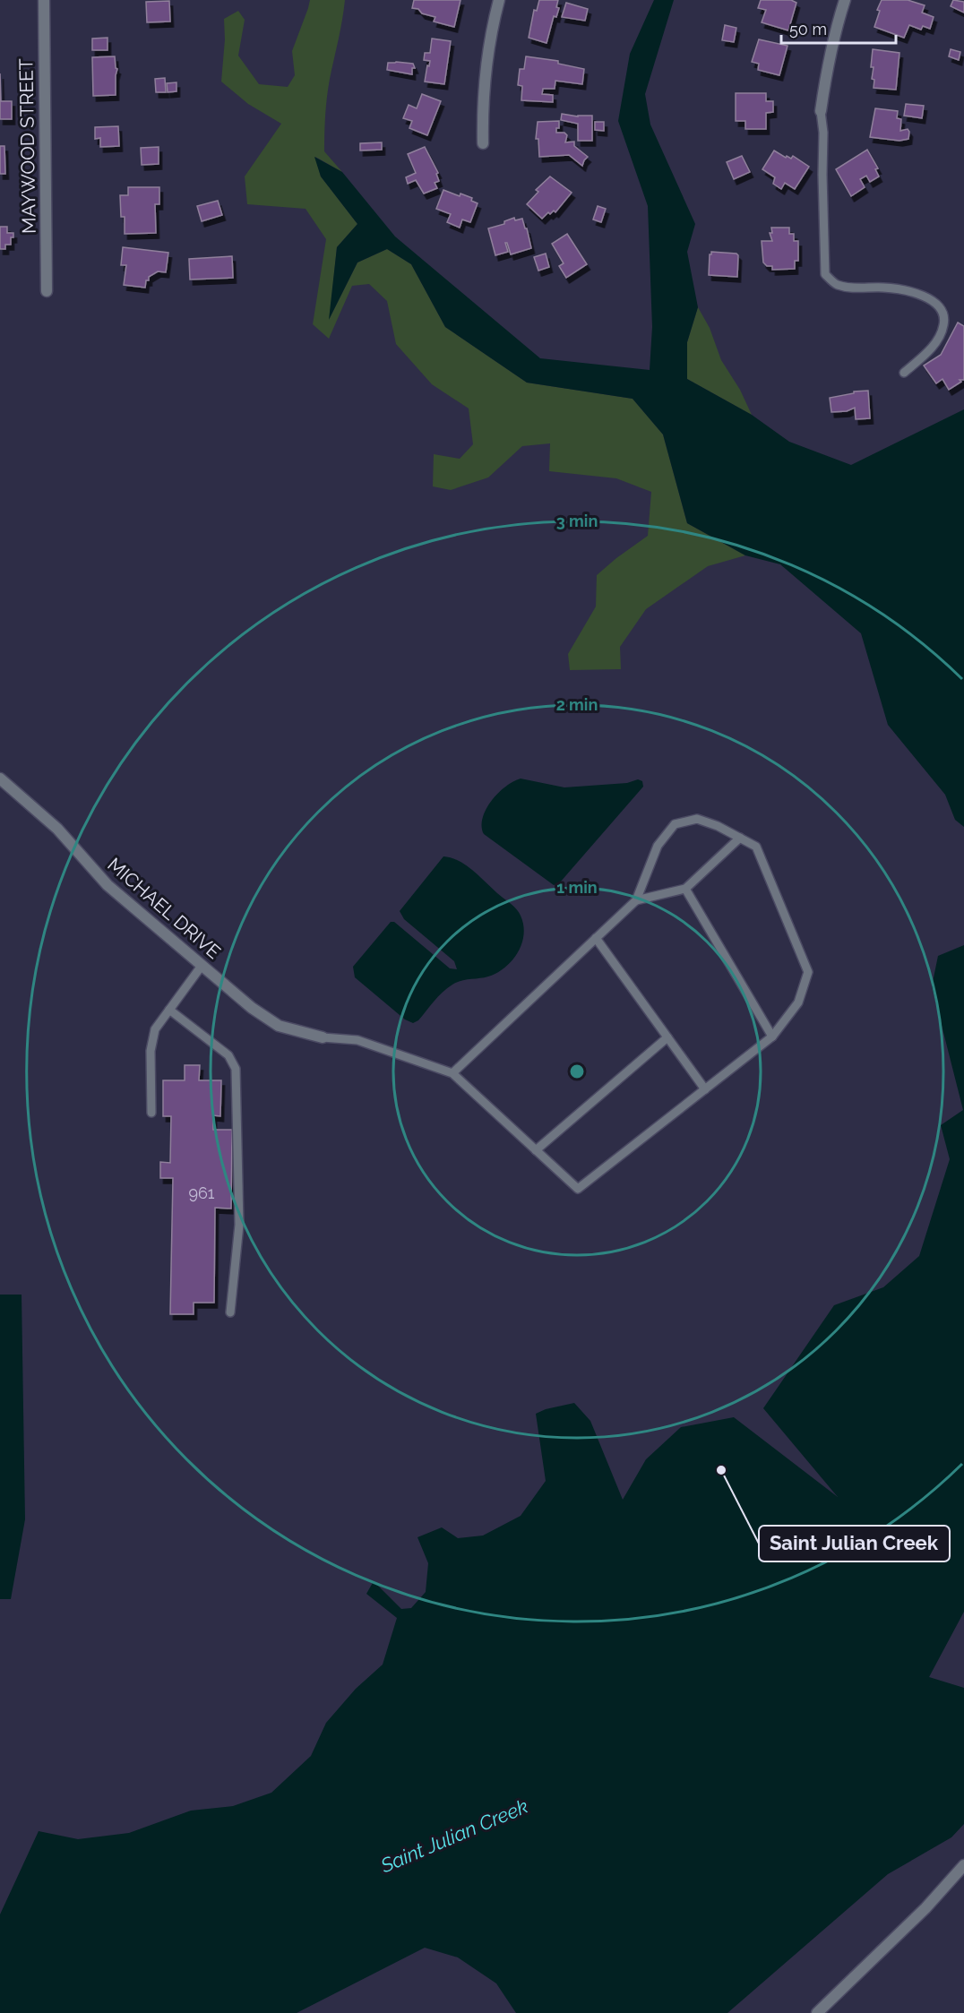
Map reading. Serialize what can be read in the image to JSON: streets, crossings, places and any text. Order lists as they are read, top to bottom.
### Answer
{
  "streets": {
    "street": ["MAYWOOD STREET", "MICHAEL DRIVE"]
  },
  "water": ["Saint Julian Creek"],
  "places": ["Saint Julian Creek"],
  "house_numbers": ["961"],
  "scale_bar": "50 m",
  "rings": ["3 min", "2 min", "1 min"]
}
